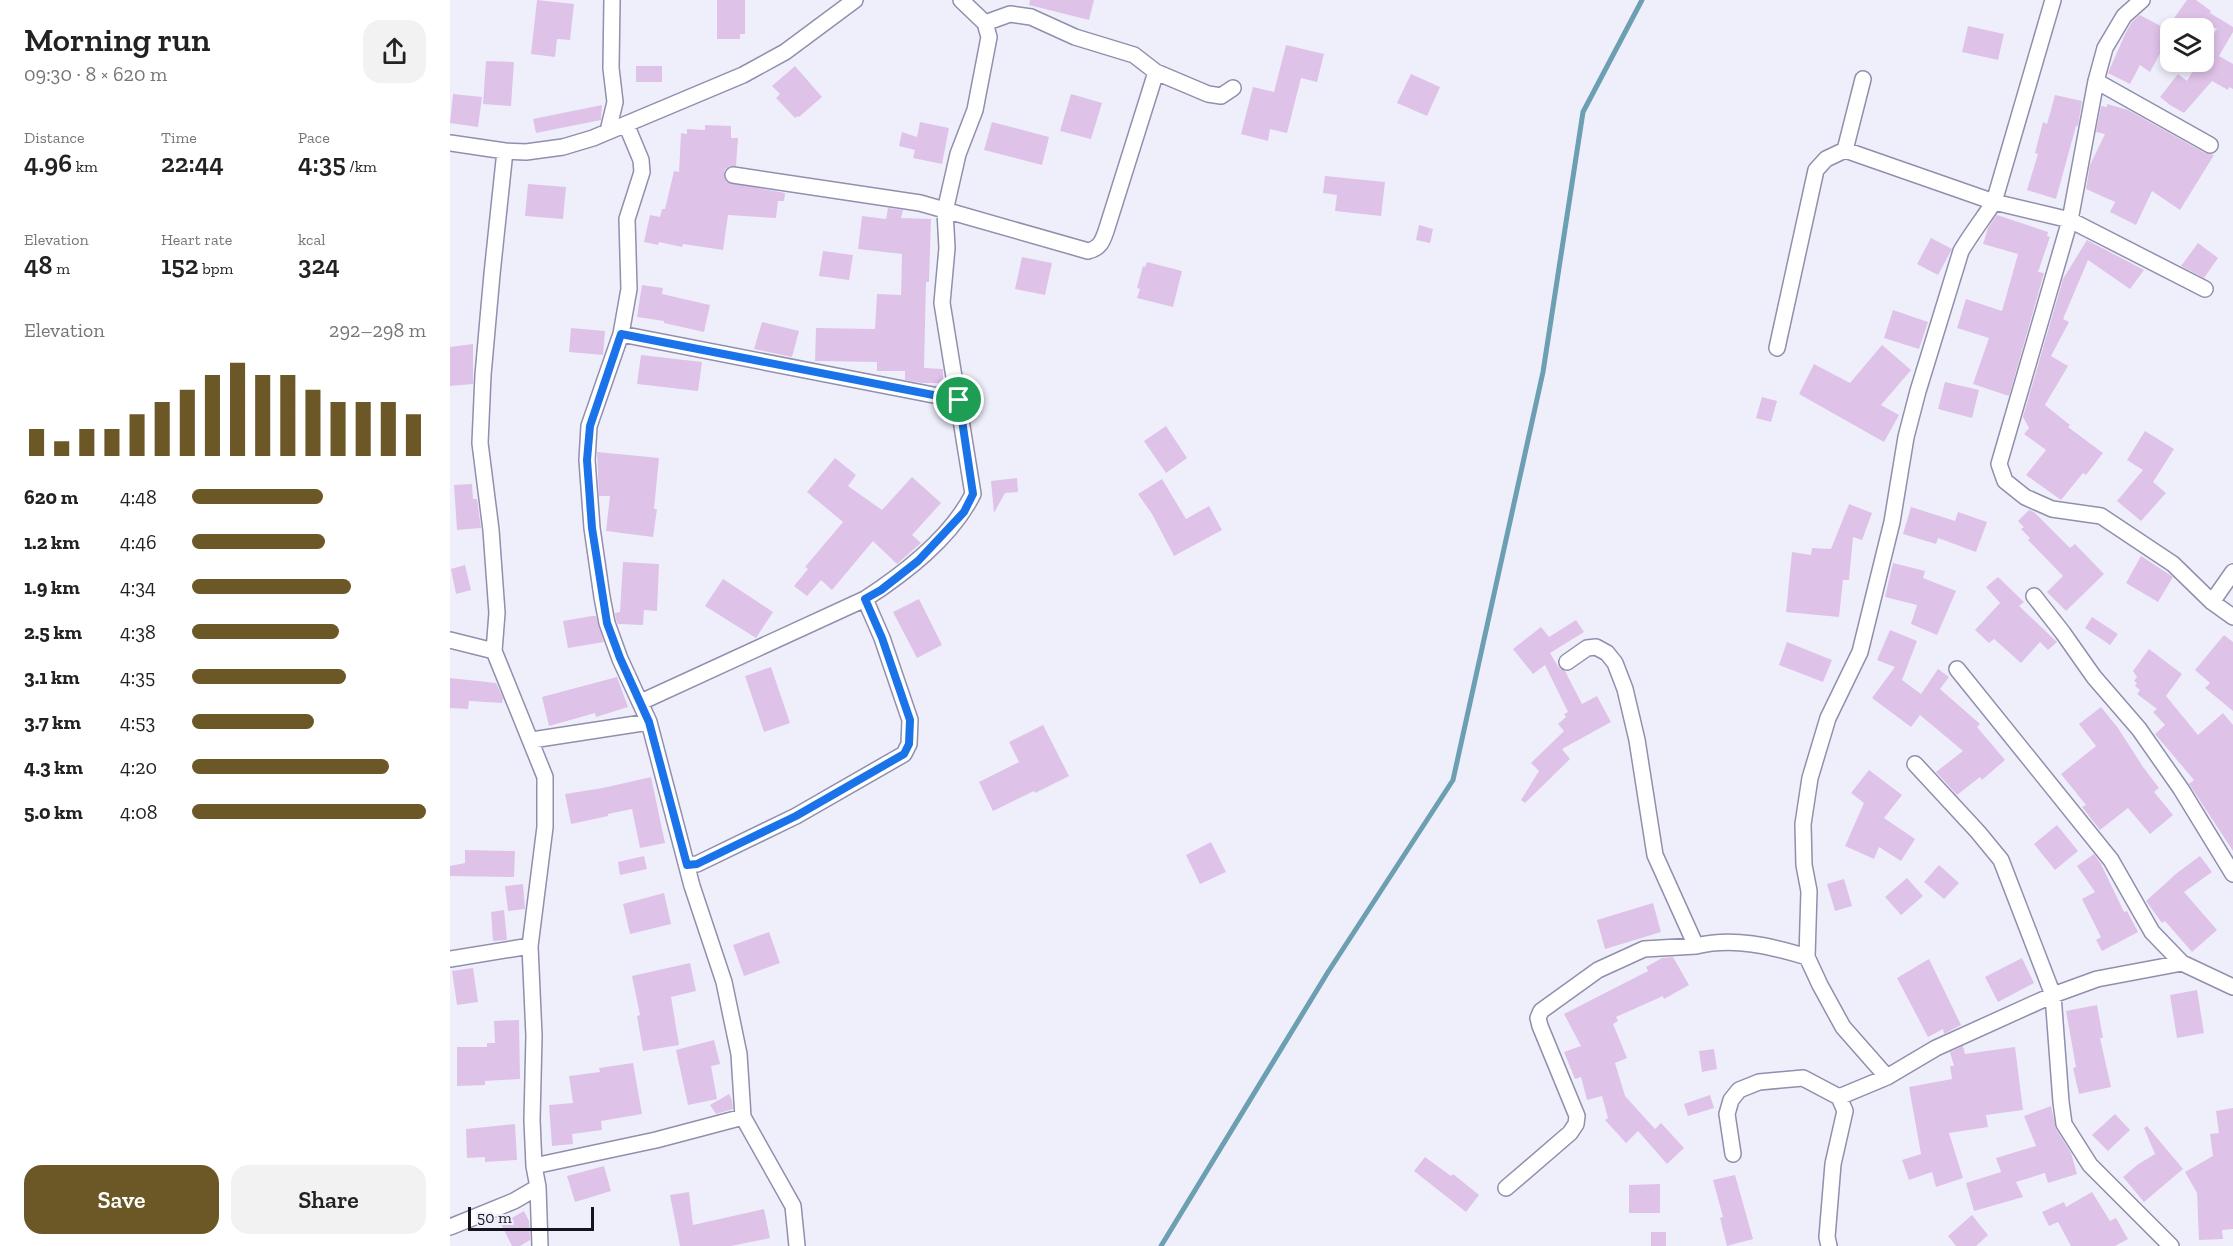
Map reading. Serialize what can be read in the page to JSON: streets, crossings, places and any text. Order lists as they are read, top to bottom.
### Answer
{
  "scale_bar": "50 m",
  "page": {
    "heading": ["Morning run", "09:30 · 8 × 620 m"],
    "stats": [
      ["Distance", "4.96 km"],
      ["Time", "22:44"],
      ["Pace", "4:35 /km"],
      ["Elevation", "48 m"],
      ["Heart rate", "152 bpm"],
      ["kcal", "324"]
    ],
    "chart": ["Elevation", "292–298 m"],
    "list": [
      {
        "name": "620 m",
        "note": "4:48"
      },
      {
        "name": "1.2 km",
        "note": "4:46"
      },
      {
        "name": "1.9 km",
        "note": "4:34"
      },
      {
        "name": "2.5 km",
        "note": "4:38"
      },
      {
        "name": "3.1 km",
        "note": "4:35"
      },
      {
        "name": "3.7 km",
        "note": "4:53"
      },
      {
        "name": "4.3 km",
        "note": "4:20"
      },
      {
        "name": "5.0 km",
        "note": "4:08"
      }
    ],
    "buttons": ["Save", "Share"],
    "scale": "50 m"
  }
}
